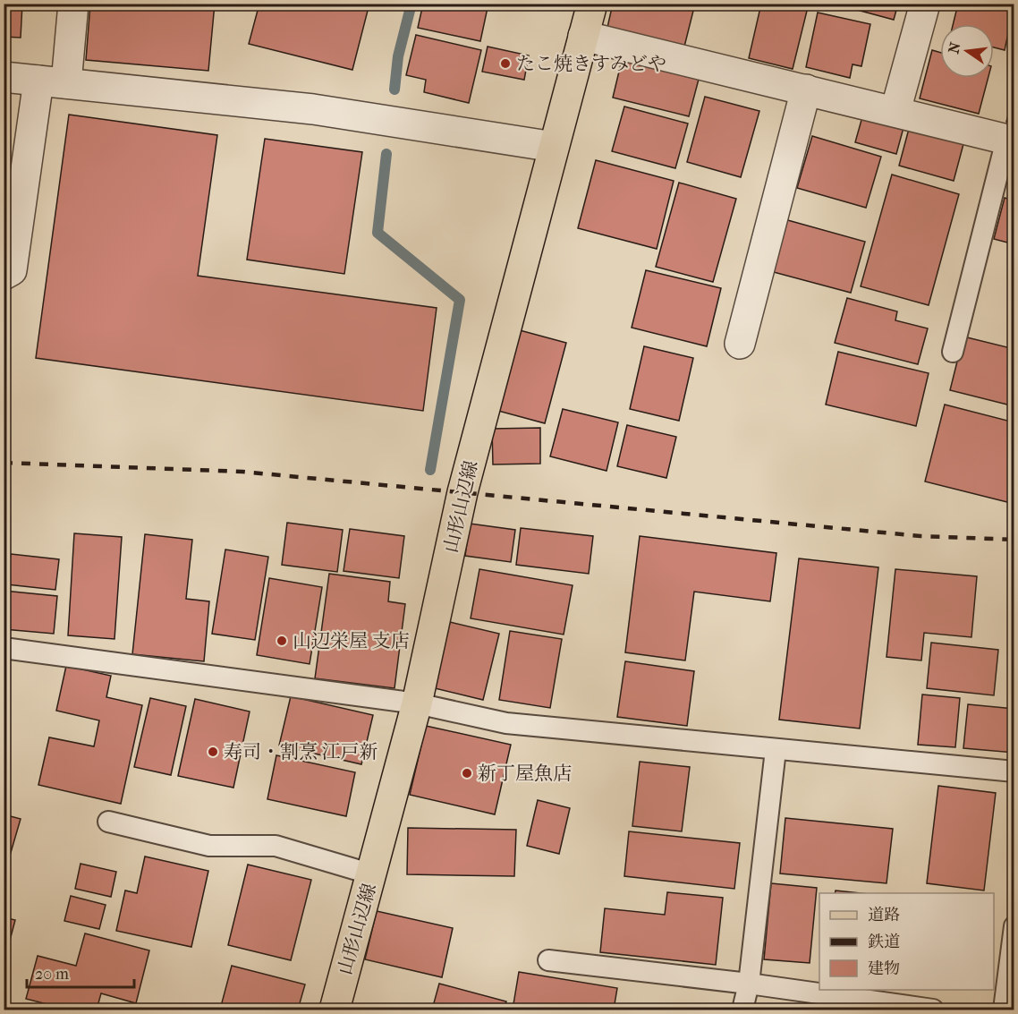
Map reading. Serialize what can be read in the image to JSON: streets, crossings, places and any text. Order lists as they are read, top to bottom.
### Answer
{
  "streets": {
    "main road": ["山形山辺線"]
  },
  "places": [
    "たこ焼きすみどや",
    "山辺栄屋 支店",
    "寿司・割烹 江戸新",
    "新丁屋魚店"
  ],
  "legend": ["道路", "鉄道", "建物"],
  "scale_bar": "20 m",
  "north": "left"
}
